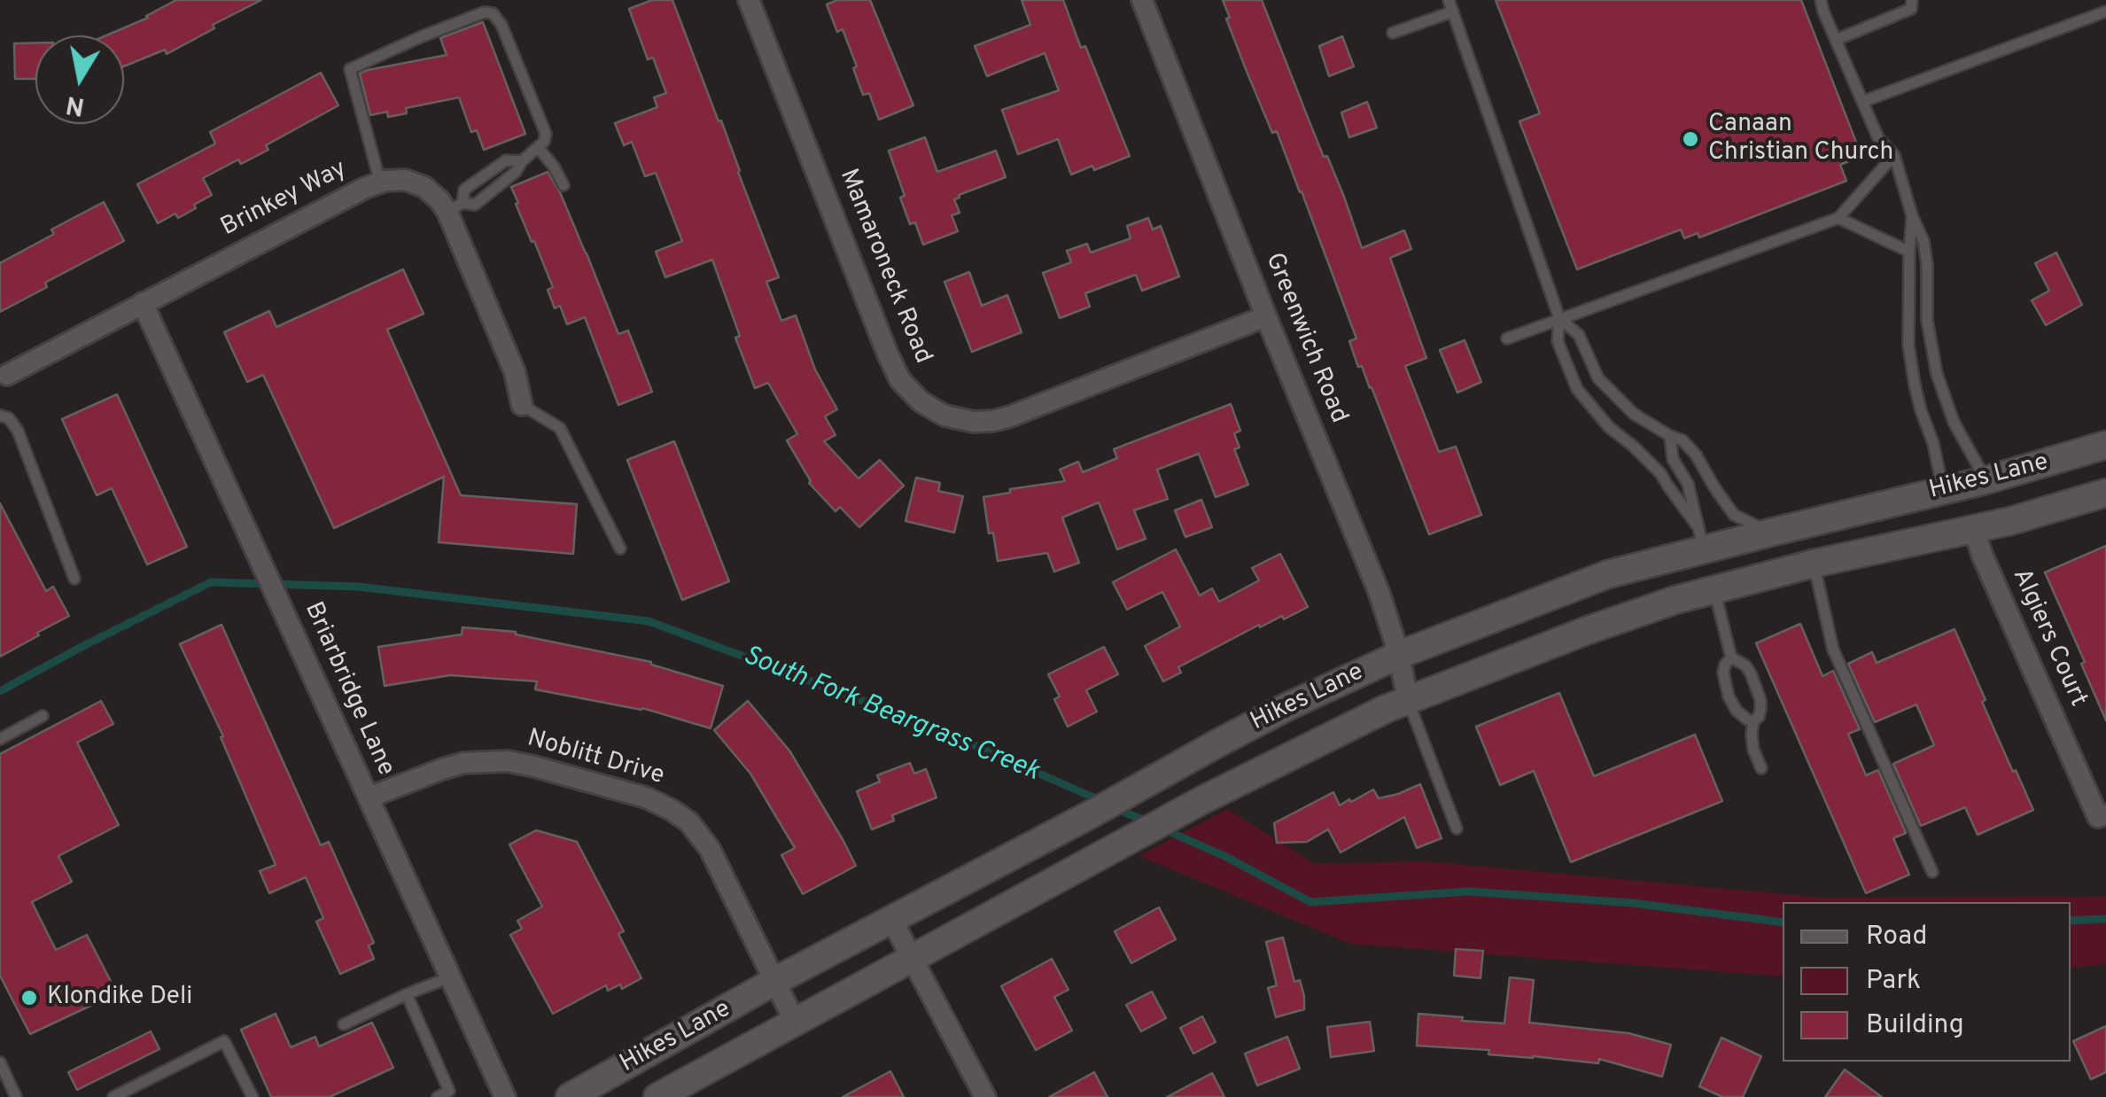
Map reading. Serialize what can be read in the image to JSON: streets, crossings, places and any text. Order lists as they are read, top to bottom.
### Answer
{
  "streets": {
    "main road": ["Hikes Lane"],
    "street": [
      "Brinkey Way",
      "Mamaroneck Road",
      "Greenwich Road",
      "Algiers Court",
      "Briarbridge Lane",
      "Noblitt Drive"
    ]
  },
  "crossings": [
    ["Brinkey Way", "Briarbridge Lane"],
    ["Mamaroneck Road", "Greenwich Road"],
    ["Greenwich Road", "Hikes Lane"],
    ["Hikes Lane", "Algiers Court"],
    ["Hikes Lane", "Noblitt Drive"],
    ["Briarbridge Lane", "Noblitt Drive"]
  ],
  "water": ["South Fork Beargrass Creek"],
  "places": ["Canaan Christian Church", "Klondike Deli"],
  "legend": ["Road", "Park", "Building"],
  "north": "bottom"
}
